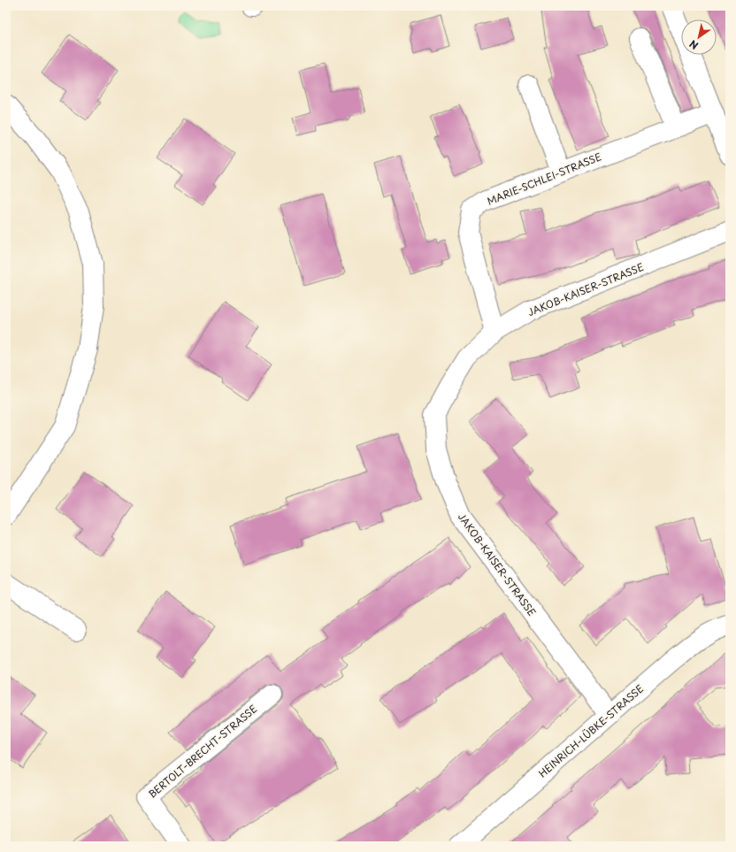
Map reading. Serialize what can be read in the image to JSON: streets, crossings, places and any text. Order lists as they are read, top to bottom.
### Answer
{
  "streets": {
    "street": [
      "MARIE-SCHLEI-STRASSE",
      "JAKOB-KAISER-STRASSE",
      "HEINRICH-LÜBKE-STRASSE",
      "BERTOLT-BRECHT-STRASSE"
    ]
  },
  "crossings": [
    ["MARIE-SCHLEI-STRASSE", "JAKOB-KAISER-STRASSE"],
    ["JAKOB-KAISER-STRASSE", "HEINRICH-LÜBKE-STRASSE"]
  ],
  "north": "bottom left"
}
